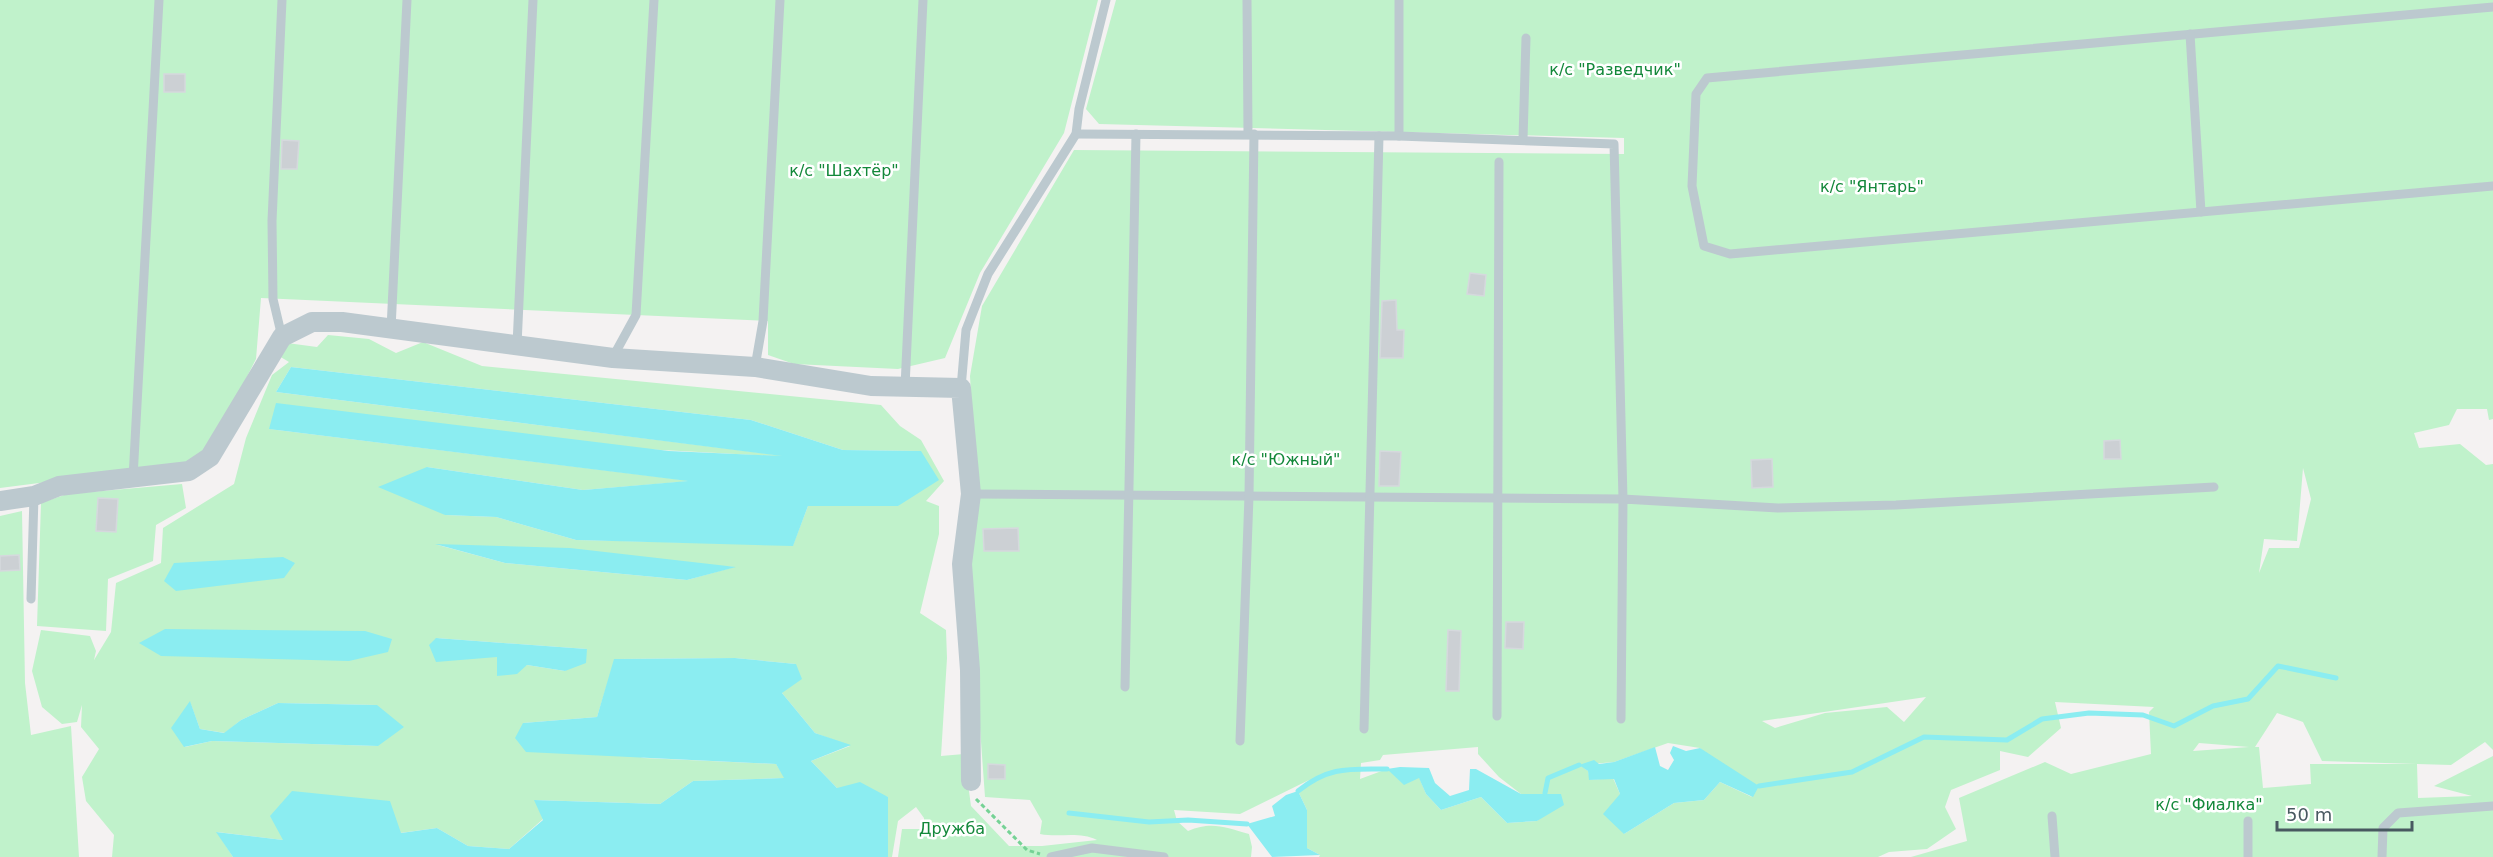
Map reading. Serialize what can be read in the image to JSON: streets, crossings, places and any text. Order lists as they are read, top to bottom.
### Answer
{
  "parks": [
    "к/с \"Разведчик\"",
    "к/с \"Шахтёр\"",
    "к/с \"Янтарь\"",
    "к/с \"Южный\"",
    "к/с \"Фиалка\"",
    "Дружба"
  ],
  "scale_bar": "50 m"
}
